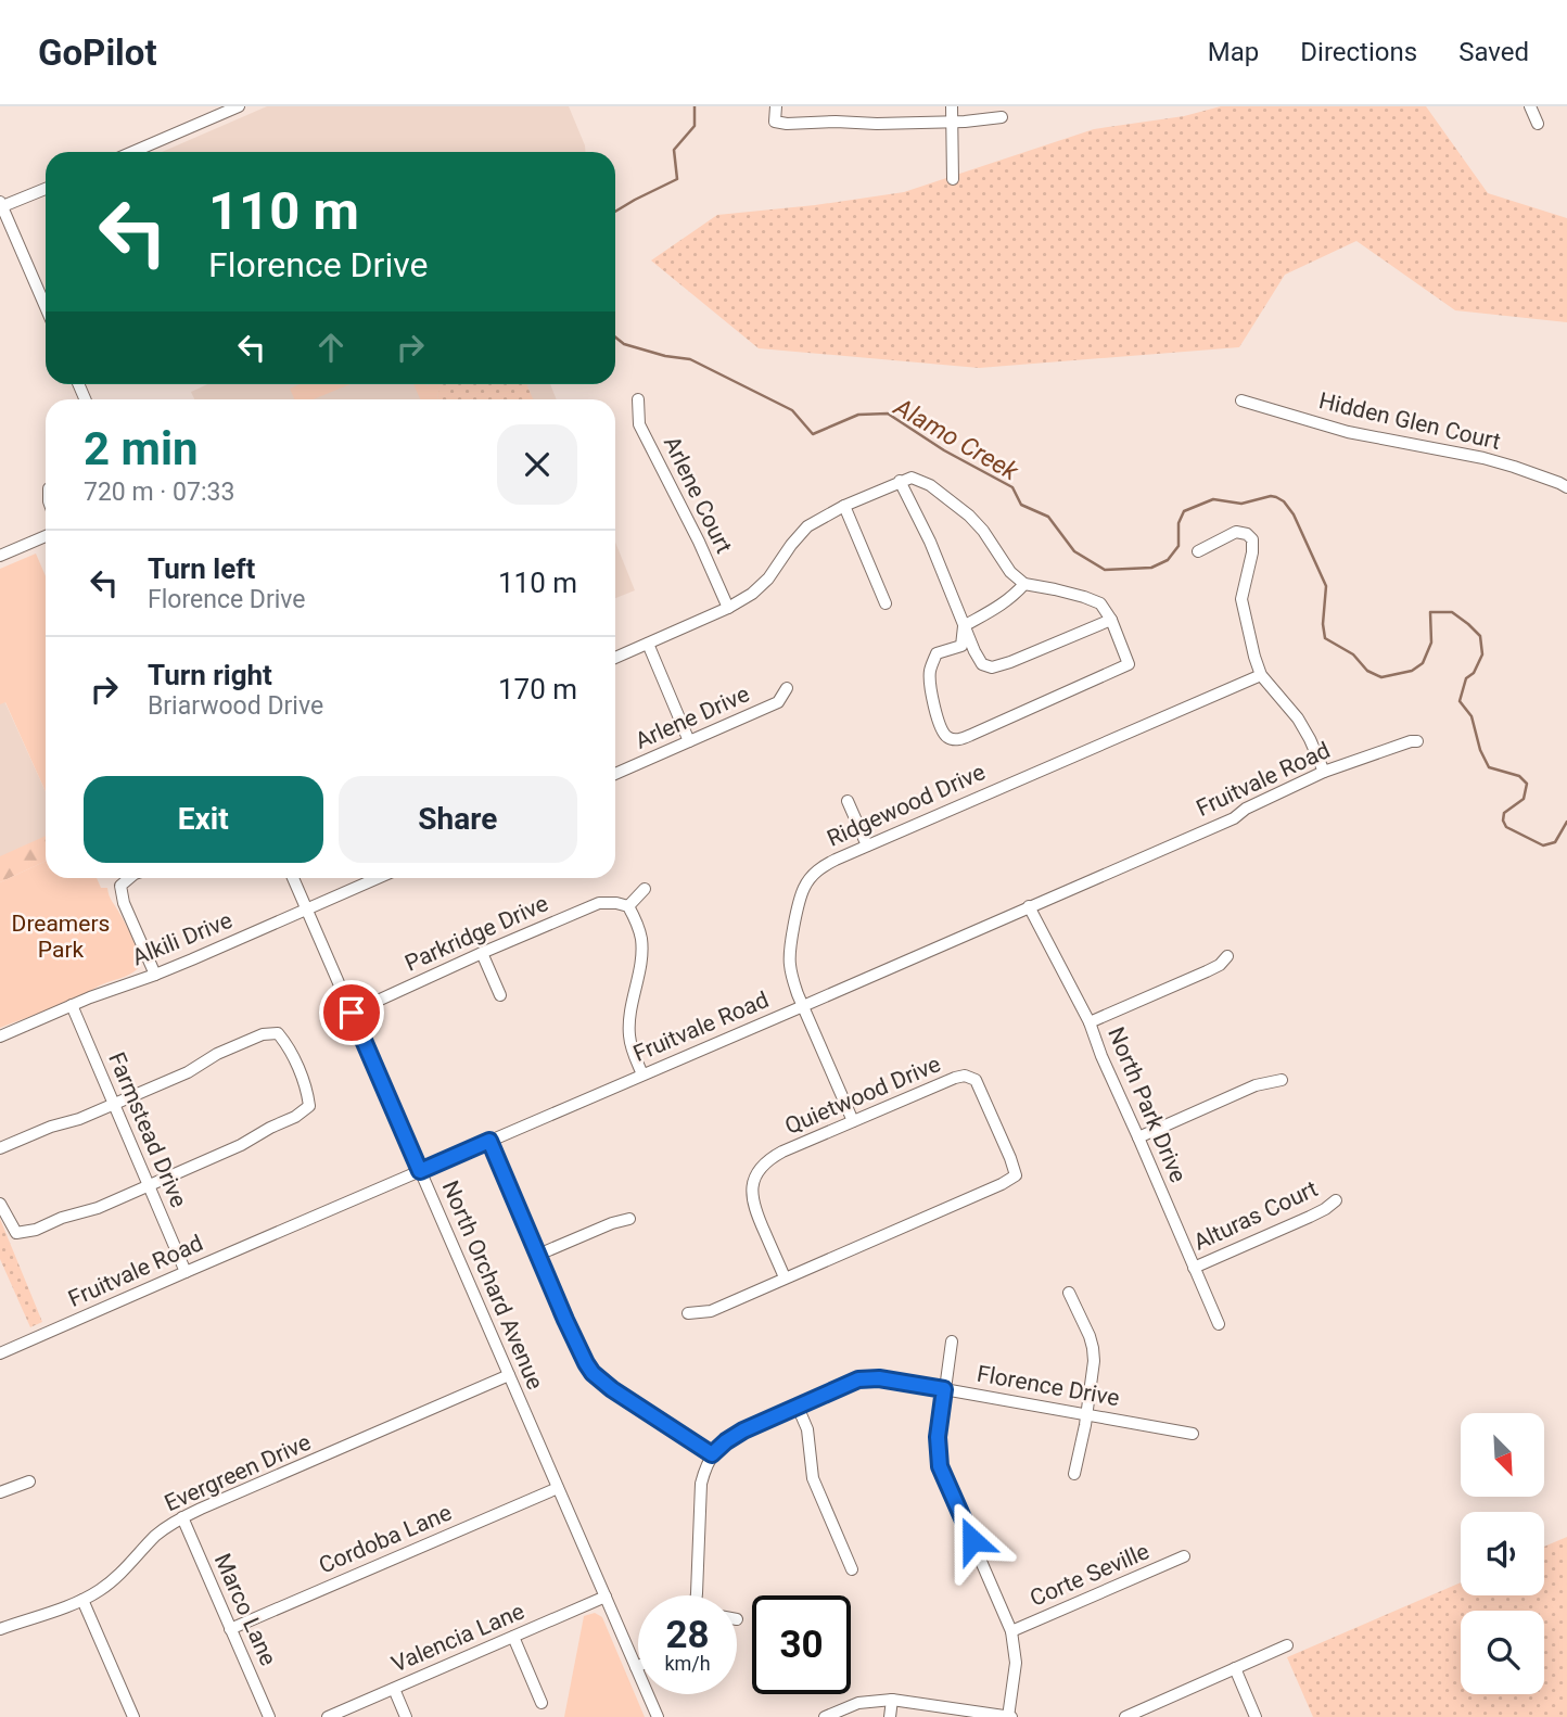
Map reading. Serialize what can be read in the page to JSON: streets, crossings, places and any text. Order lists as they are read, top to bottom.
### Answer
{
  "streets": {
    "street": [
      "Hidden Glen Court",
      "Arlene Court",
      "Arlene Drive",
      "Fruitvale Road",
      "Ridgewood Drive",
      "Parkridge Drive",
      "Alkili Drive",
      "Quietwood Drive",
      "North Park Drive",
      "Farmstead Drive",
      "Alturas Court",
      "North Orchard Avenue",
      "Florence Drive",
      "Evergreen Drive",
      "Cordoba Lane",
      "Corte Seville",
      "Marco Lane",
      "Valencia Lane"
    ]
  },
  "crossings": [
    ["Fruitvale Road", "Ridgewood Drive"],
    ["Fruitvale Road", "North Park Drive"],
    ["Fruitvale Road", "Farmstead Drive"],
    ["Fruitvale Road", "North Orchard Avenue"],
    ["Ridgewood Drive", "Quietwood Drive"],
    ["Parkridge Drive", "North Orchard Avenue"],
    ["Alkili Drive", "Farmstead Drive"],
    ["Alkili Drive", "North Orchard Avenue"],
    ["North Park Drive", "Alturas Court"],
    ["North Orchard Avenue", "Evergreen Drive"],
    ["North Orchard Avenue", "Cordoba Lane"],
    ["North Orchard Avenue", "Valencia Lane"],
    ["Evergreen Drive", "Marco Lane"],
    ["Cordoba Lane", "Marco Lane"]
  ],
  "water": ["Alamo Creek"],
  "parks": ["Dreamers Park"],
  "north": "bottom right",
  "page": {
    "header": "GoPilot",
    "nav": ["Map", "Directions", "Saved"],
    "turn": ["110 m", "Florence Drive"],
    "heading": ["2 min", "720 m · 07:33"],
    "list": [
      {
        "name": "Turn left",
        "note": "Florence Drive",
        "value": "110 m"
      },
      {
        "name": "Turn right",
        "note": "Briarwood Drive",
        "value": "170 m"
      }
    ],
    "buttons": ["Exit", "Share"],
    "speed": "28 km/h",
    "limit": "30"
  }
}
